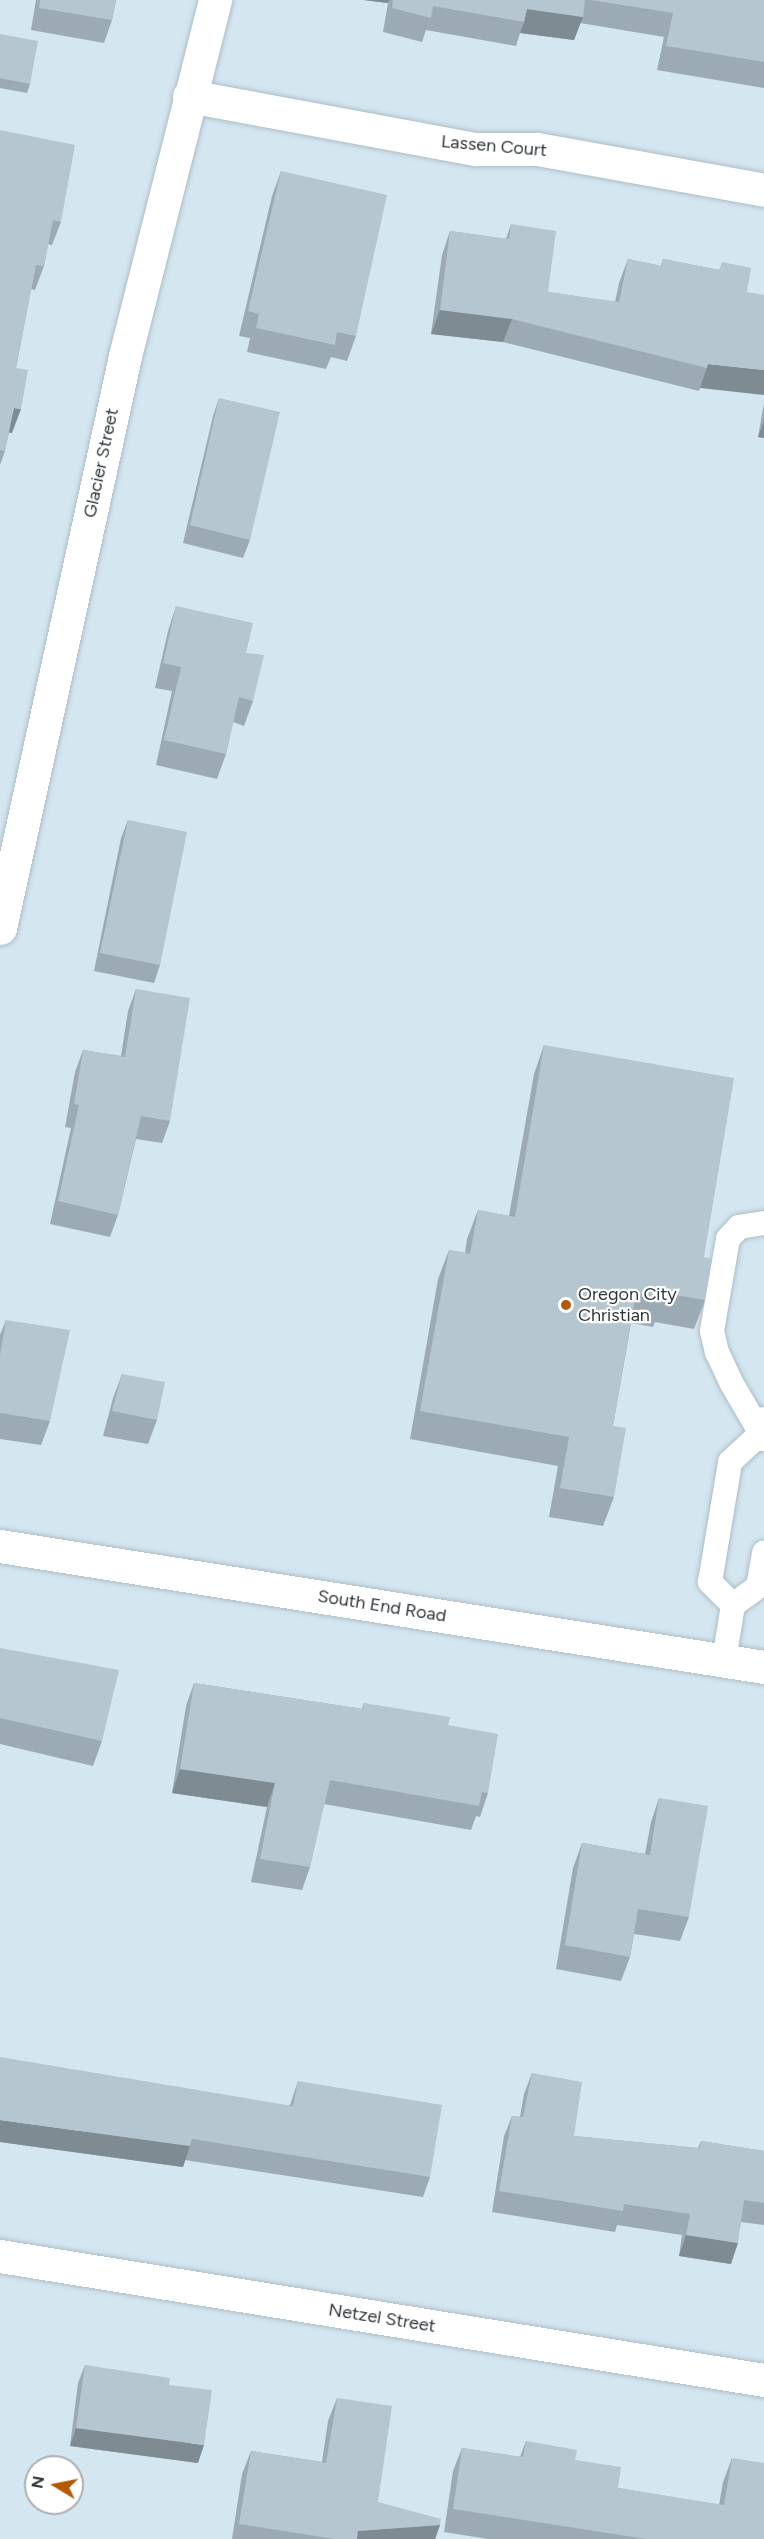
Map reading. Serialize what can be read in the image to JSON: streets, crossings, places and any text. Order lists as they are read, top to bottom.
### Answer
{
  "streets": {
    "street": [
      "Lassen Court",
      "Glacier Street",
      "South End Road",
      "Netzel Street"
    ]
  },
  "crossings": [
    ["Lassen Court", "Glacier Street"]
  ],
  "places": ["Oregon City Christian"],
  "north": "left"
}
